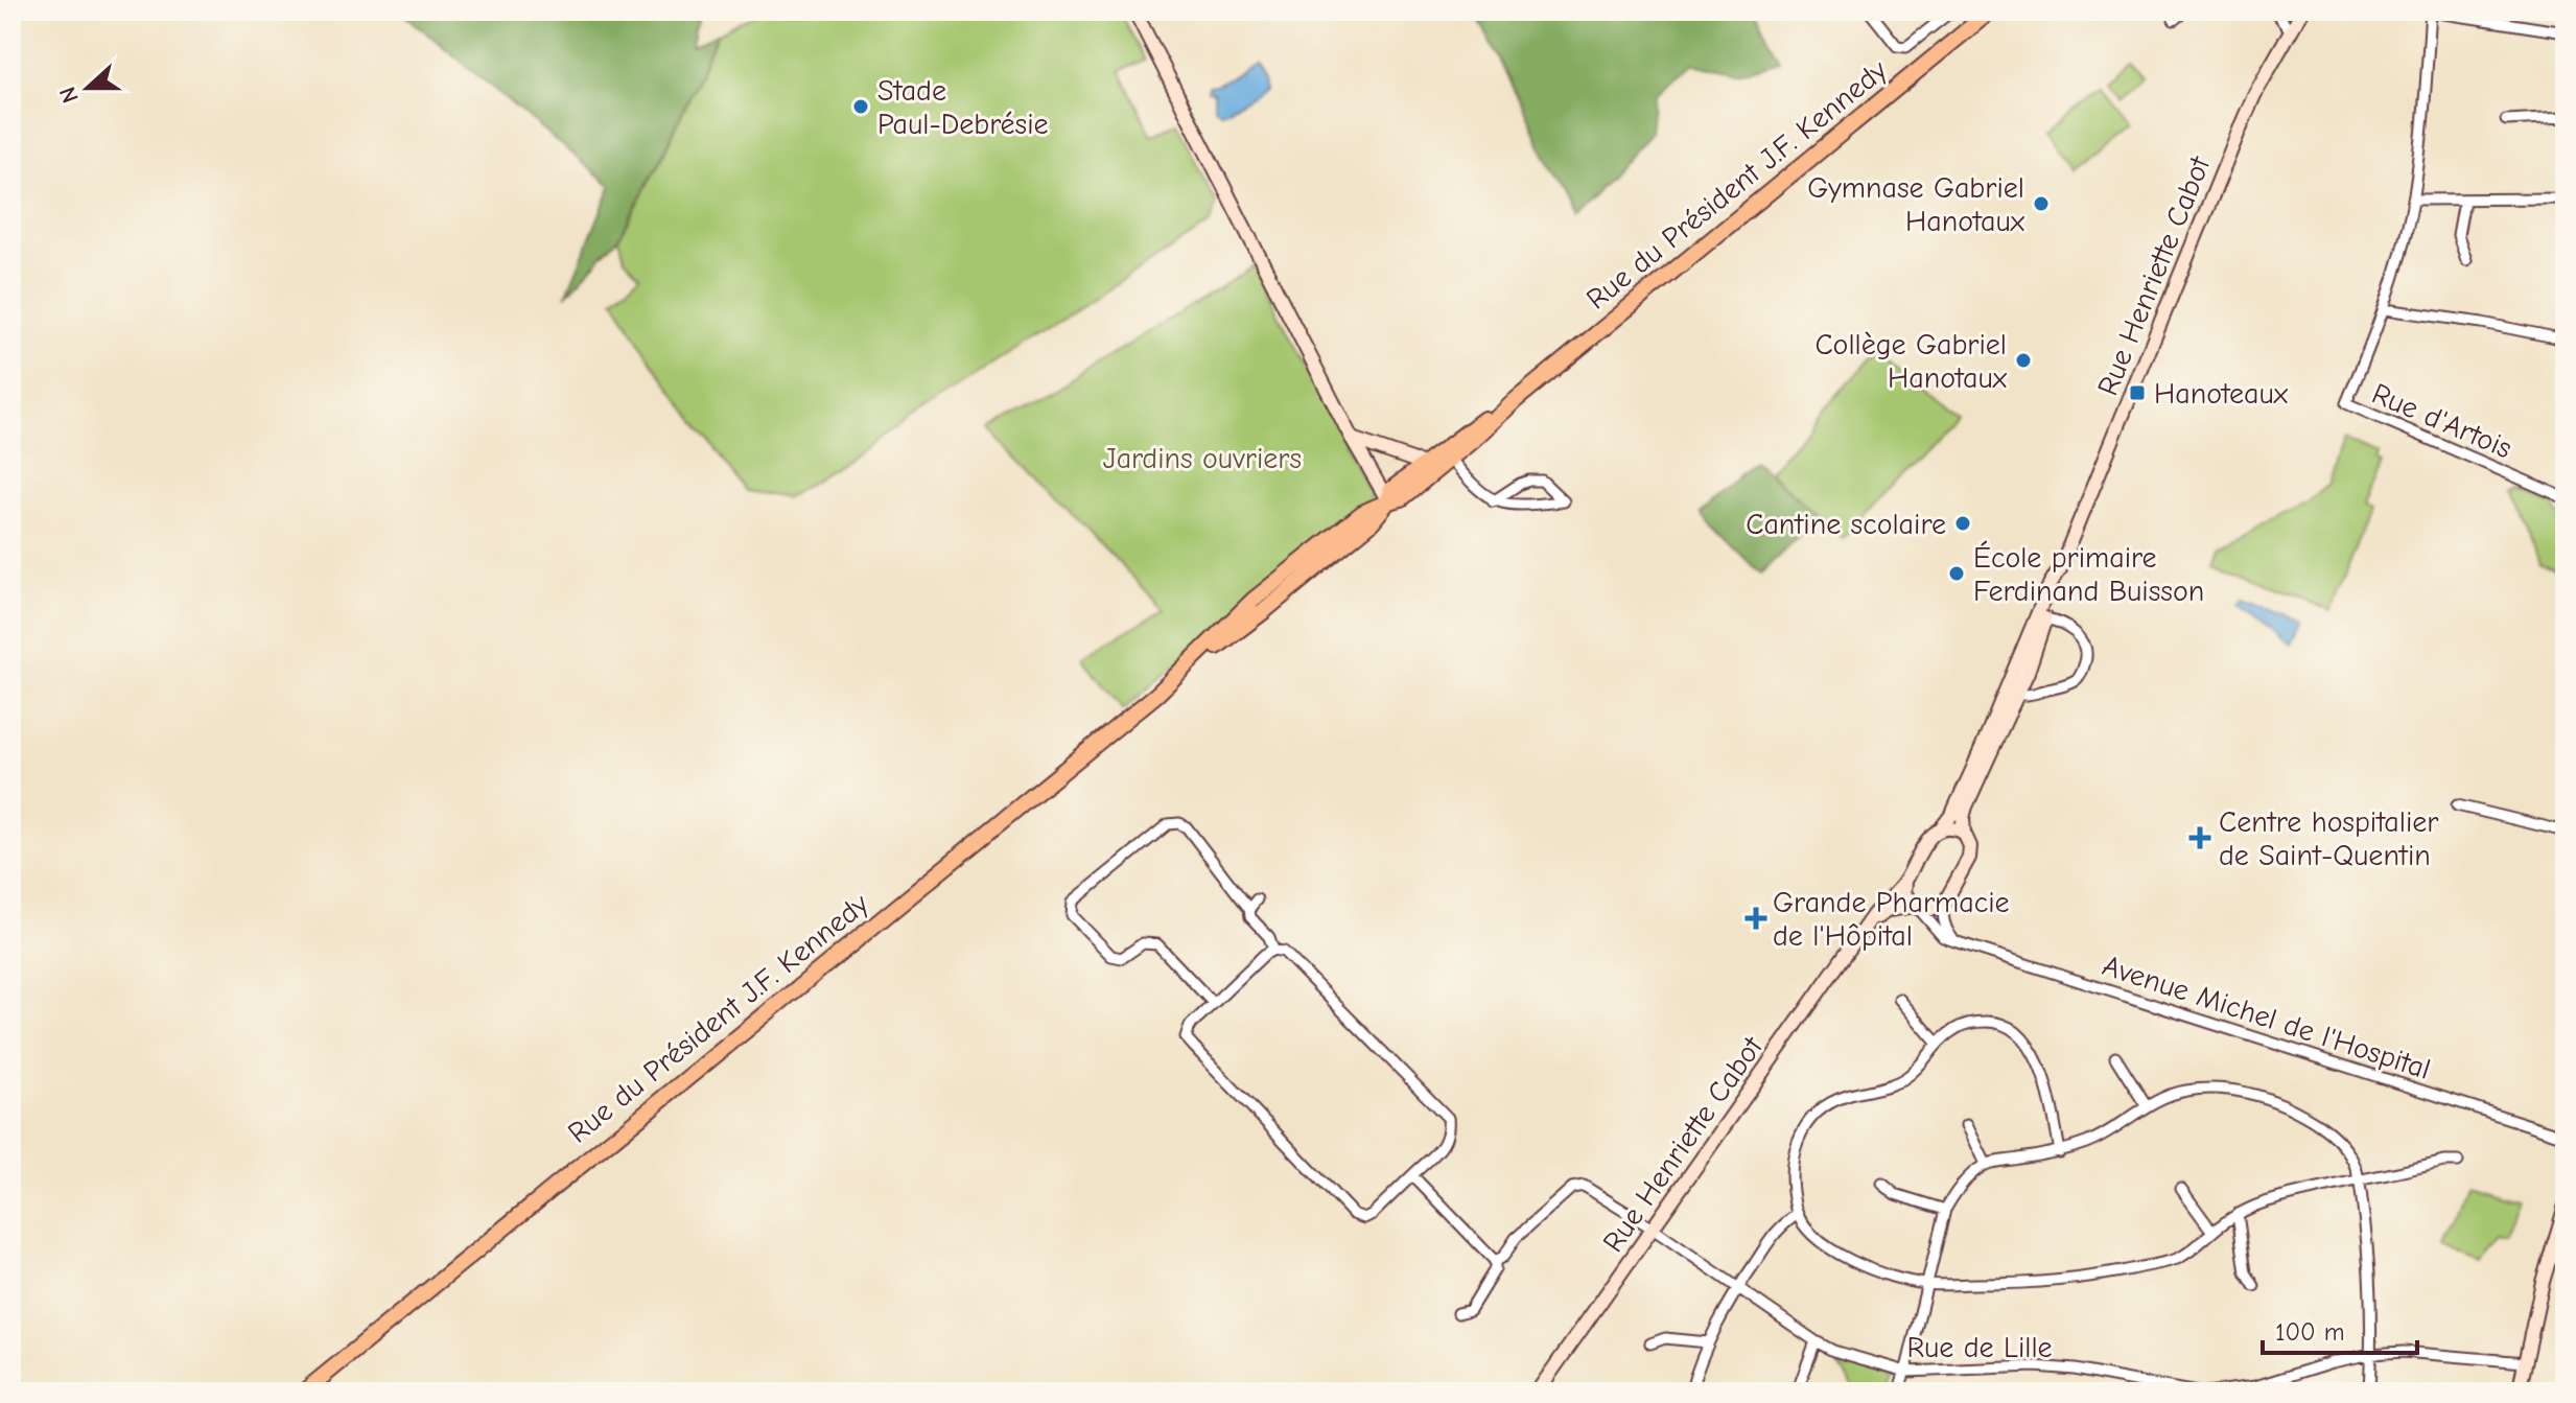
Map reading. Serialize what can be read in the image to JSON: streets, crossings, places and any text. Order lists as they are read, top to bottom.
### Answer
{
  "streets": {
    "main road": ["Rue du Président J.F. Kennedy"],
    "street": [
      "Rue Henriette Cabot",
      "Rue d'Artois",
      "Avenue Michel de l'Hospital",
      "Rue de Lille"
    ]
  },
  "crossings": [
    ["Rue Henriette Cabot", "Rue de Lille"]
  ],
  "parks": ["Jardins ouvriers"],
  "places": {
    "other": [
      "Stade Paul-Debrésie",
      "Gymnase Gabriel Hanotaux",
      "Collège Gabriel Hanotaux",
      "Cantine scolaire",
      "École primaire Ferdinand Buisson"
    ],
    "transit": ["Hanoteaux"],
    "health": ["Centre hospitalier de Saint-Quentin", "Grande Pharmacie de l'Hôpital"]
  },
  "scale_bar": "100 m",
  "north": "left"
}
